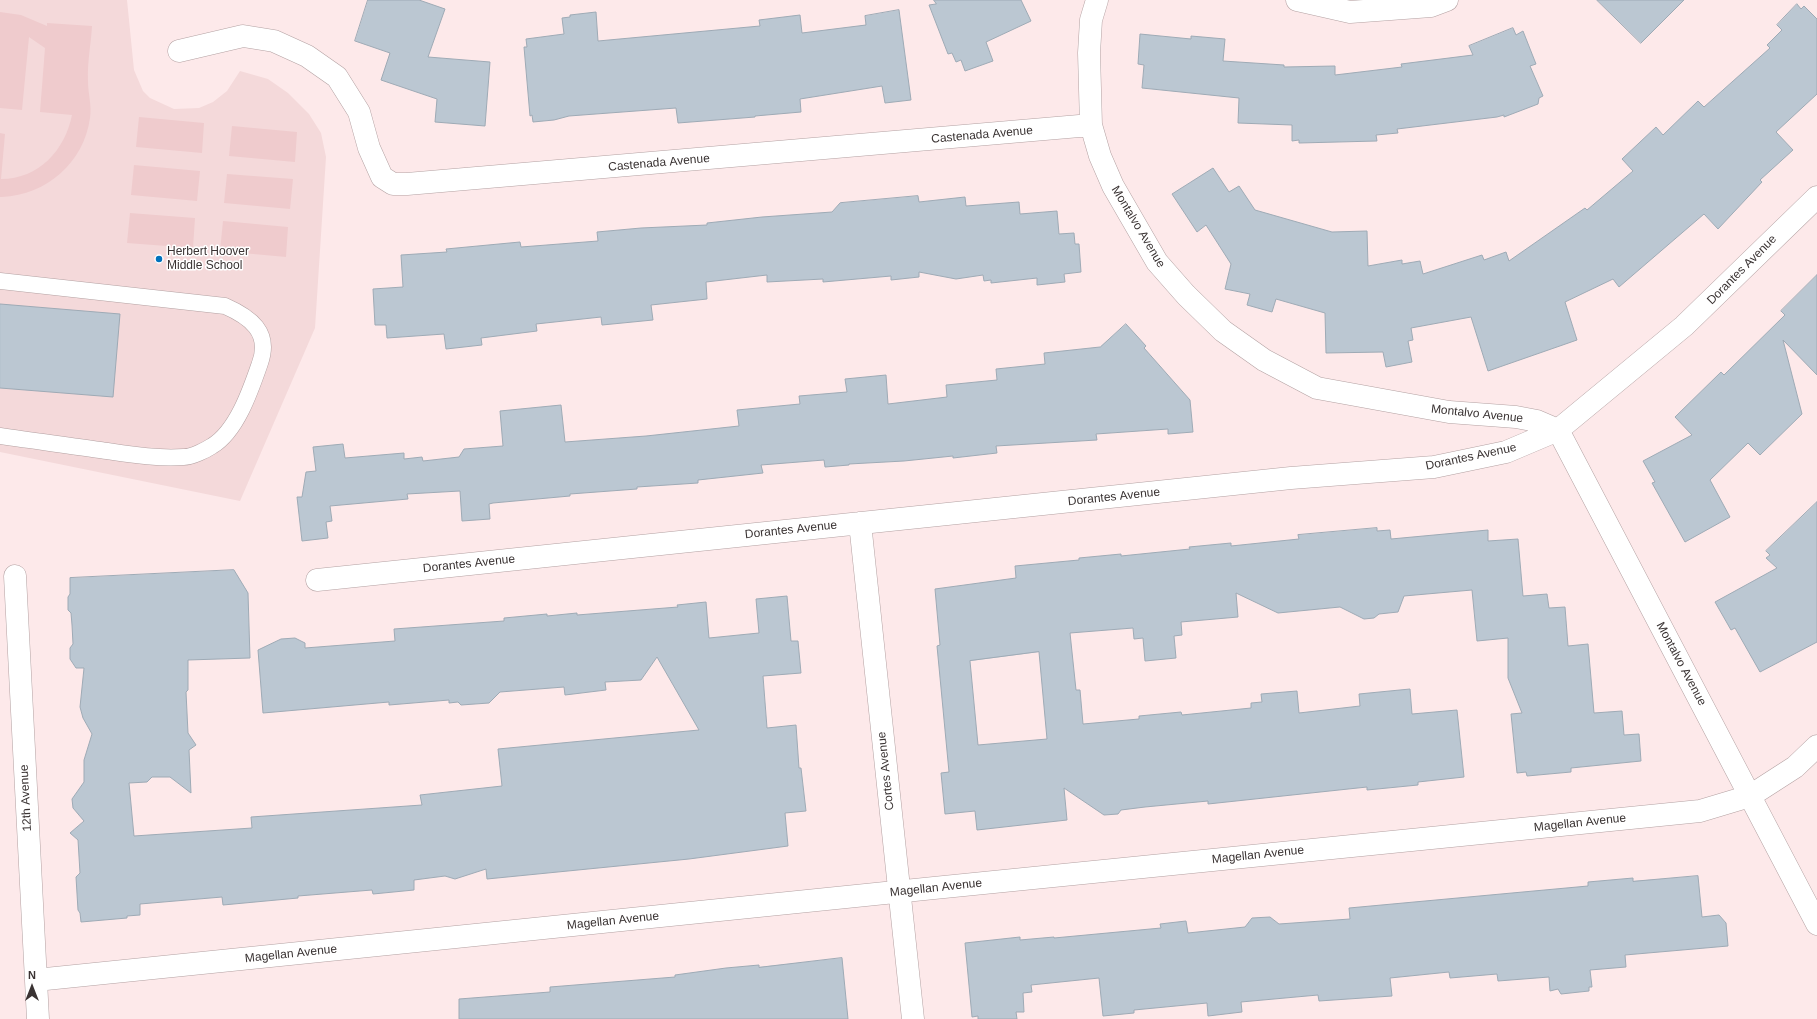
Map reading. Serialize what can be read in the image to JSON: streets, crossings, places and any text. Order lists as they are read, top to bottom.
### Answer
{
  "streets": {
    "street": [
      "Castenada Avenue",
      "Montalvo Avenue",
      "Dorantes Avenue",
      "Cortes Avenue",
      "12th Avenue",
      "Magellan Avenue"
    ]
  },
  "crossings": [
    ["Castenada Avenue", "Montalvo Avenue"],
    ["Montalvo Avenue", "Dorantes Avenue"],
    ["Montalvo Avenue", "Magellan Avenue"],
    ["Dorantes Avenue", "Cortes Avenue"],
    ["Cortes Avenue", "Magellan Avenue"],
    ["12th Avenue", "Magellan Avenue"]
  ],
  "places": ["Herbert Hoover Middle School"],
  "north": "top"
}
